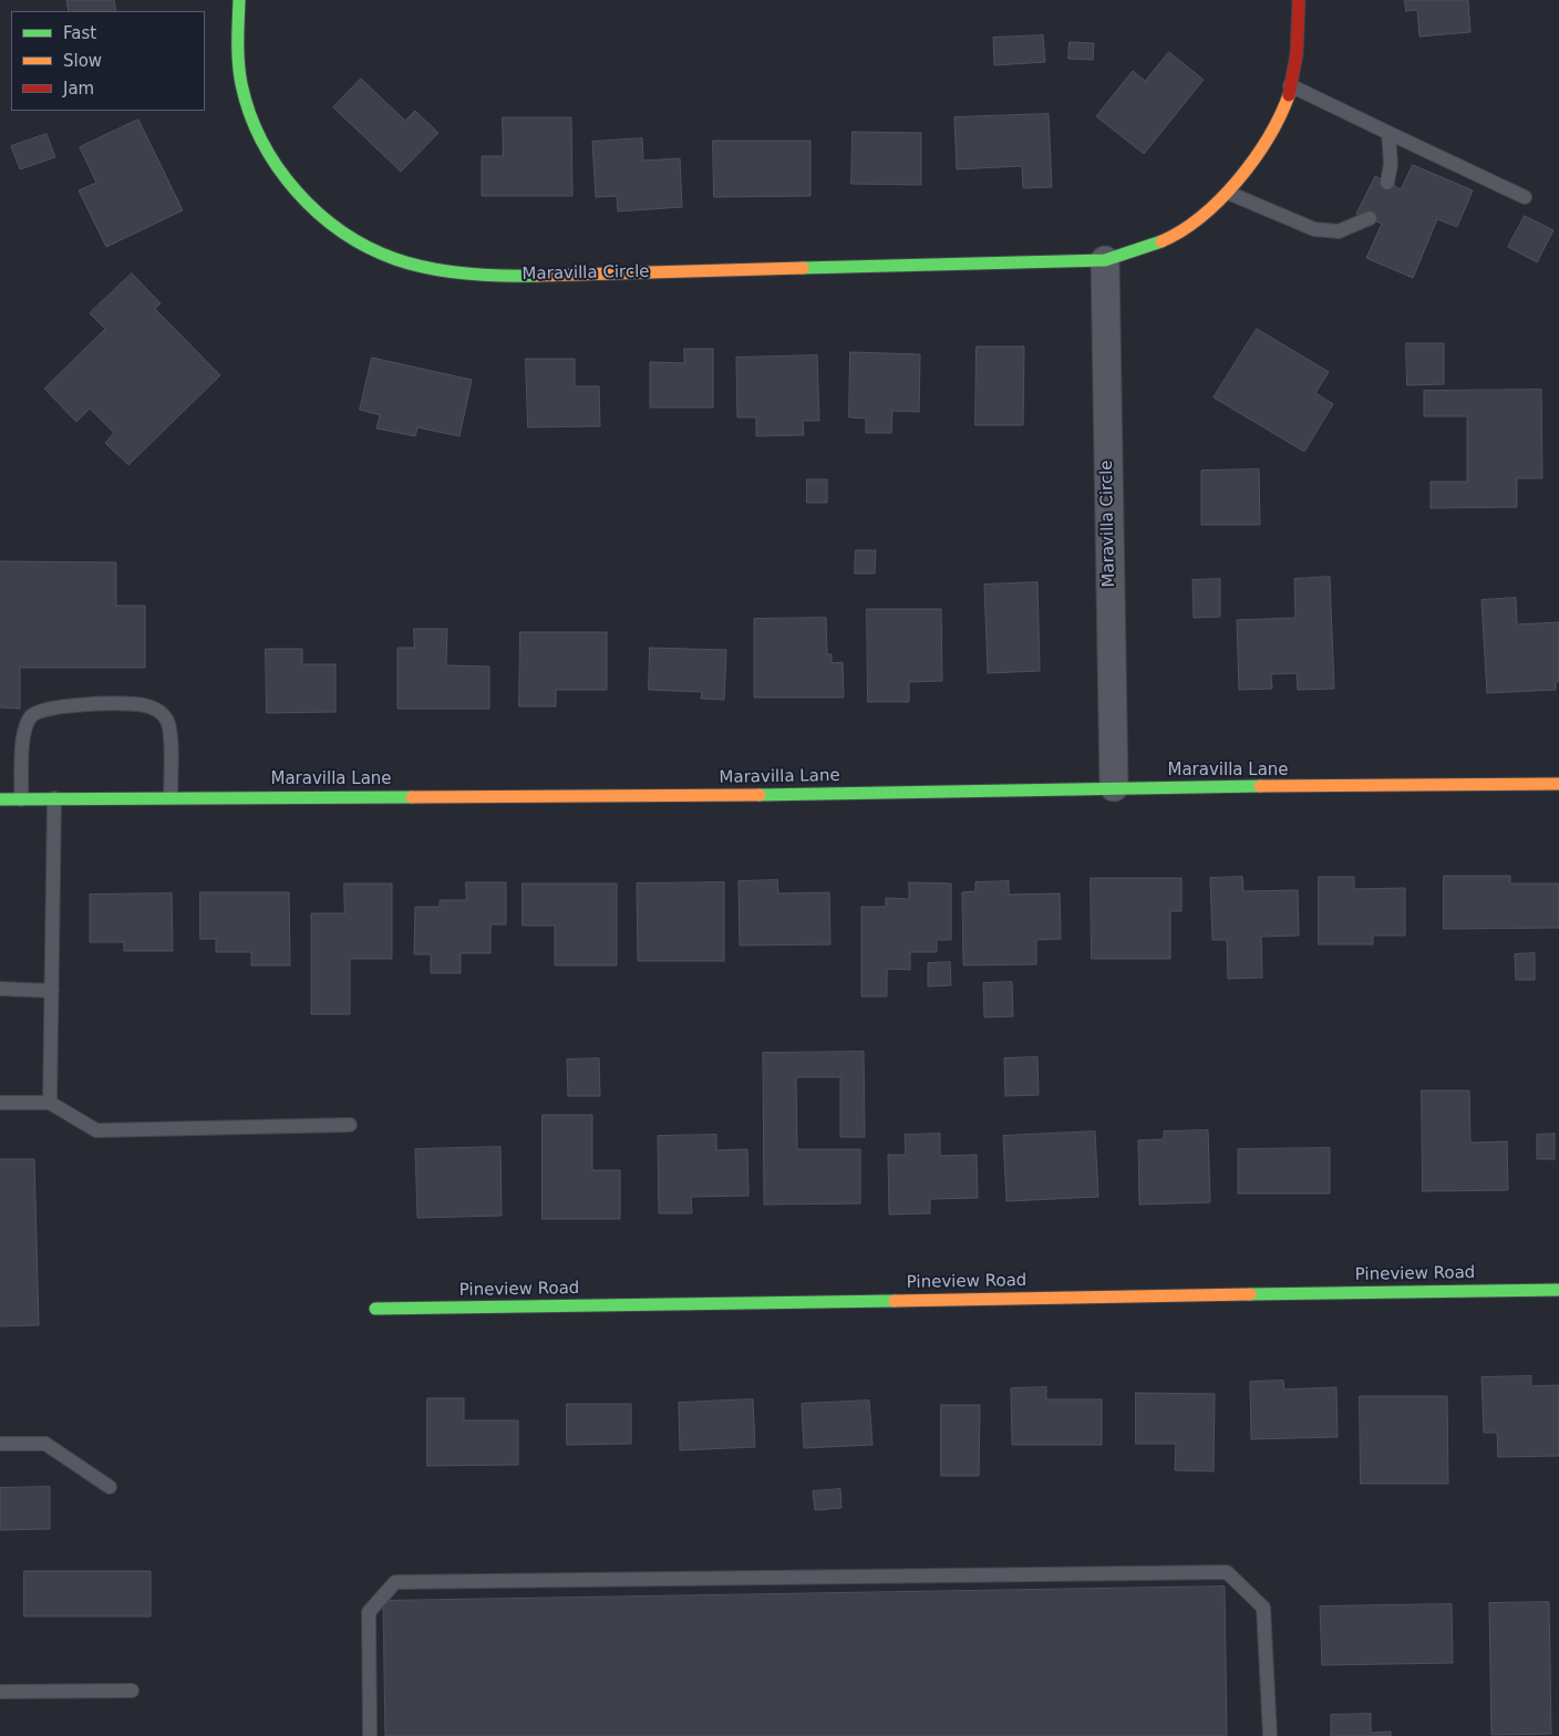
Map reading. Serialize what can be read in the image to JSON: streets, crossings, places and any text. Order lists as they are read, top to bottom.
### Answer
{
  "streets": {
    "street": ["Maravilla Circle", "Maravilla Lane", "Pineview Road"]
  },
  "crossings": [
    ["Maravilla Circle", "Maravilla Lane"]
  ],
  "legend": ["Fast", "Slow", "Jam"]
}
